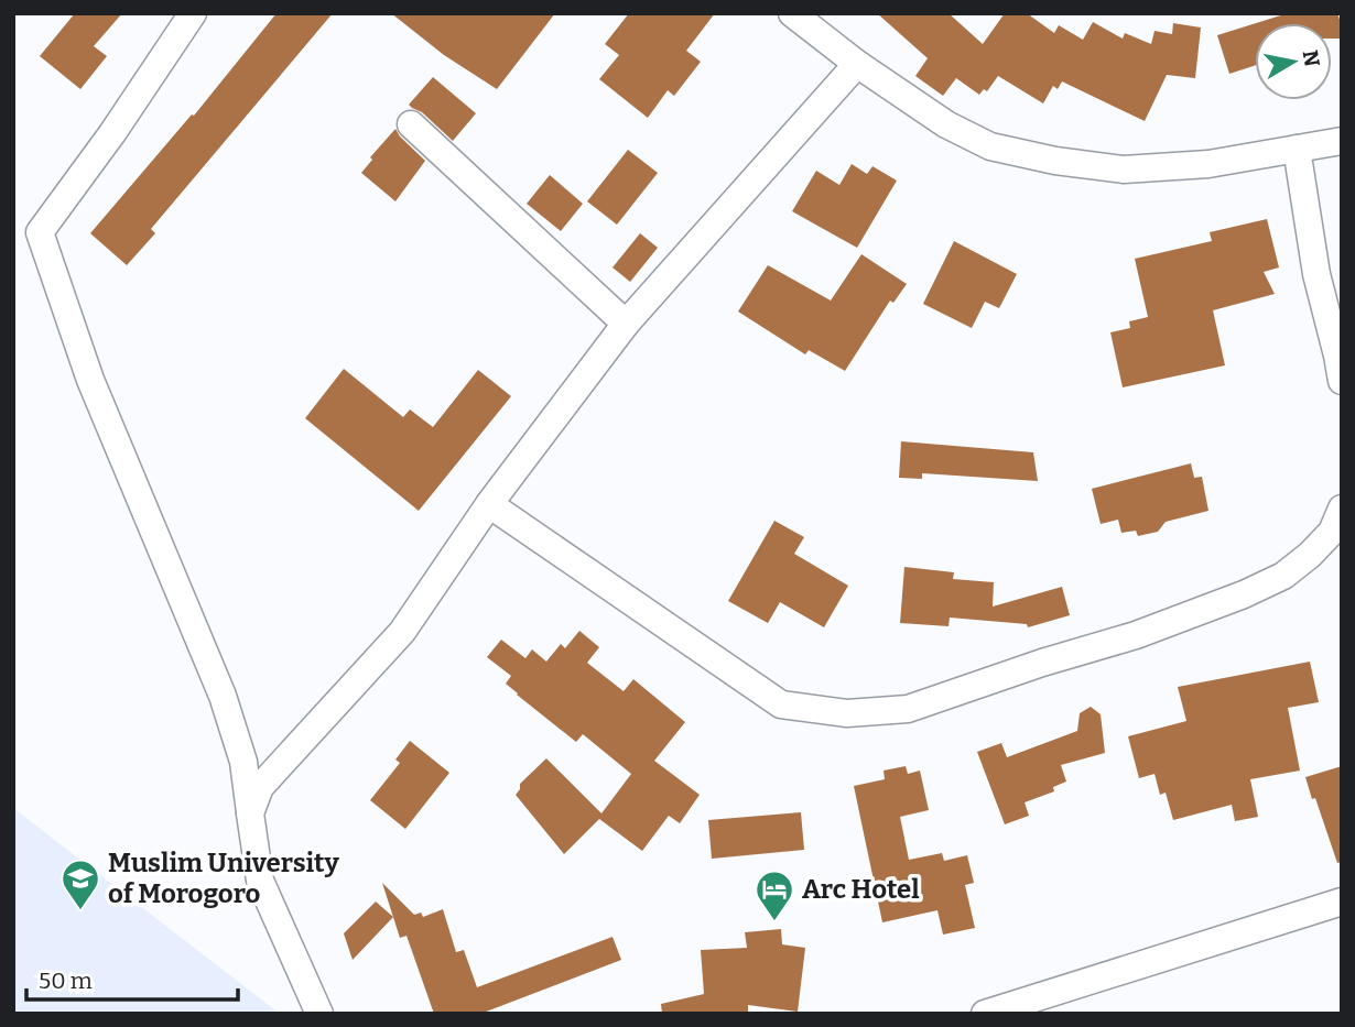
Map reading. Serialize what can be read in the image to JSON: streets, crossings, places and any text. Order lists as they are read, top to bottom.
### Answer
{
  "places": {
    "school or university": ["Muslim University of Morogoro"],
    "hotel": ["Arc Hotel"]
  },
  "scale_bar": "50 m",
  "north": "right"
}
